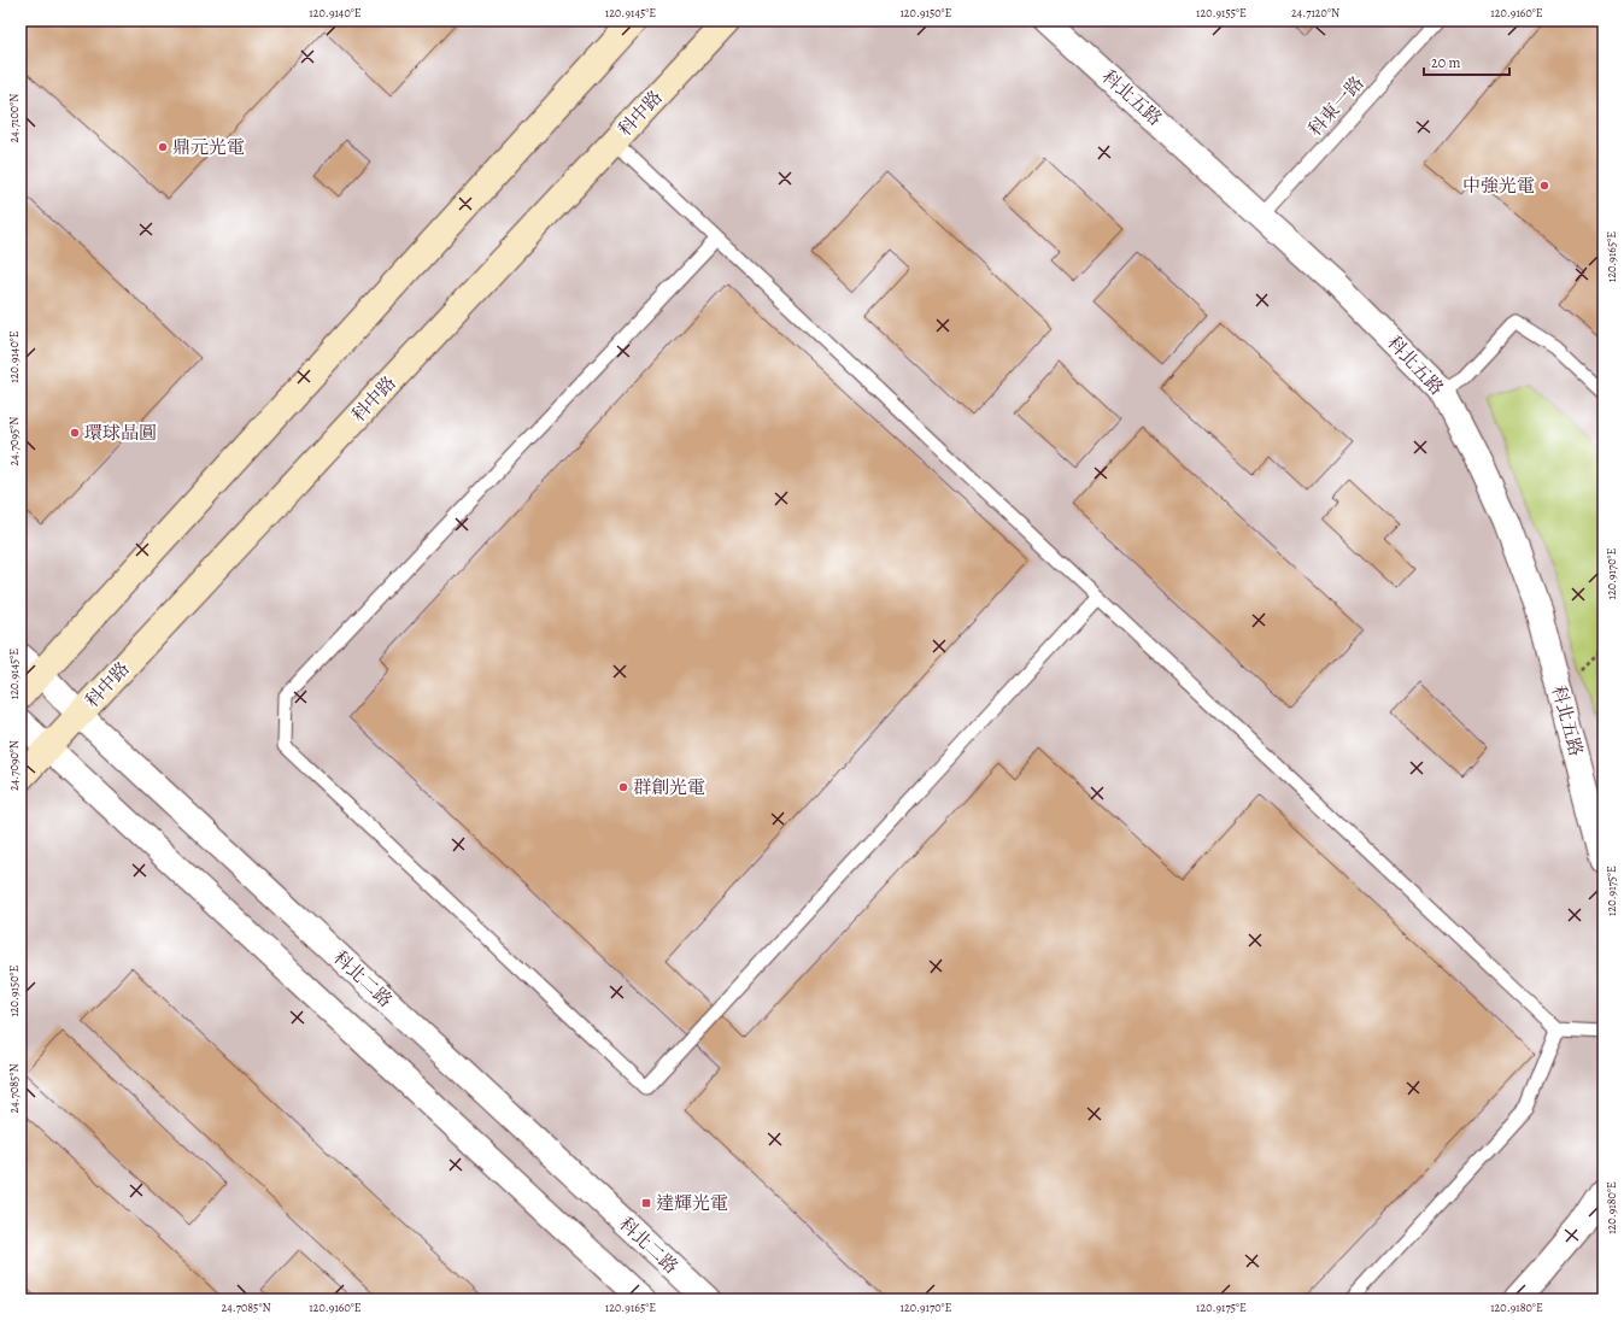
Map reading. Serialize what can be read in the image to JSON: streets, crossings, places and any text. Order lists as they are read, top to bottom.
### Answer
{
  "streets": {
    "street": ["科北五路", "科中路", "科北二路"],
    "lane": ["科東一路"]
  },
  "crossings": [
    ["科北五路", "科東一路"],
    ["科中路", "科北二路"]
  ],
  "places": {
    "other": [
      "鼎元光電",
      "中強光電",
      "環球晶圓",
      "群創光電"
    ],
    "transit": ["達輝光電"]
  },
  "scale_bar": "20 m",
  "coordinates": [
    "120.9140°E",
    "120.9145°E",
    "120.9150°E",
    "120.9155°E",
    "24.7120°N",
    "120.9160°E",
    "24.7100°N",
    "120.9165°E",
    "24.7095°N",
    "120.9170°E",
    "24.7090°N",
    "120.9175°E",
    "24.7085°N",
    "120.9180°E"
  ]
}
